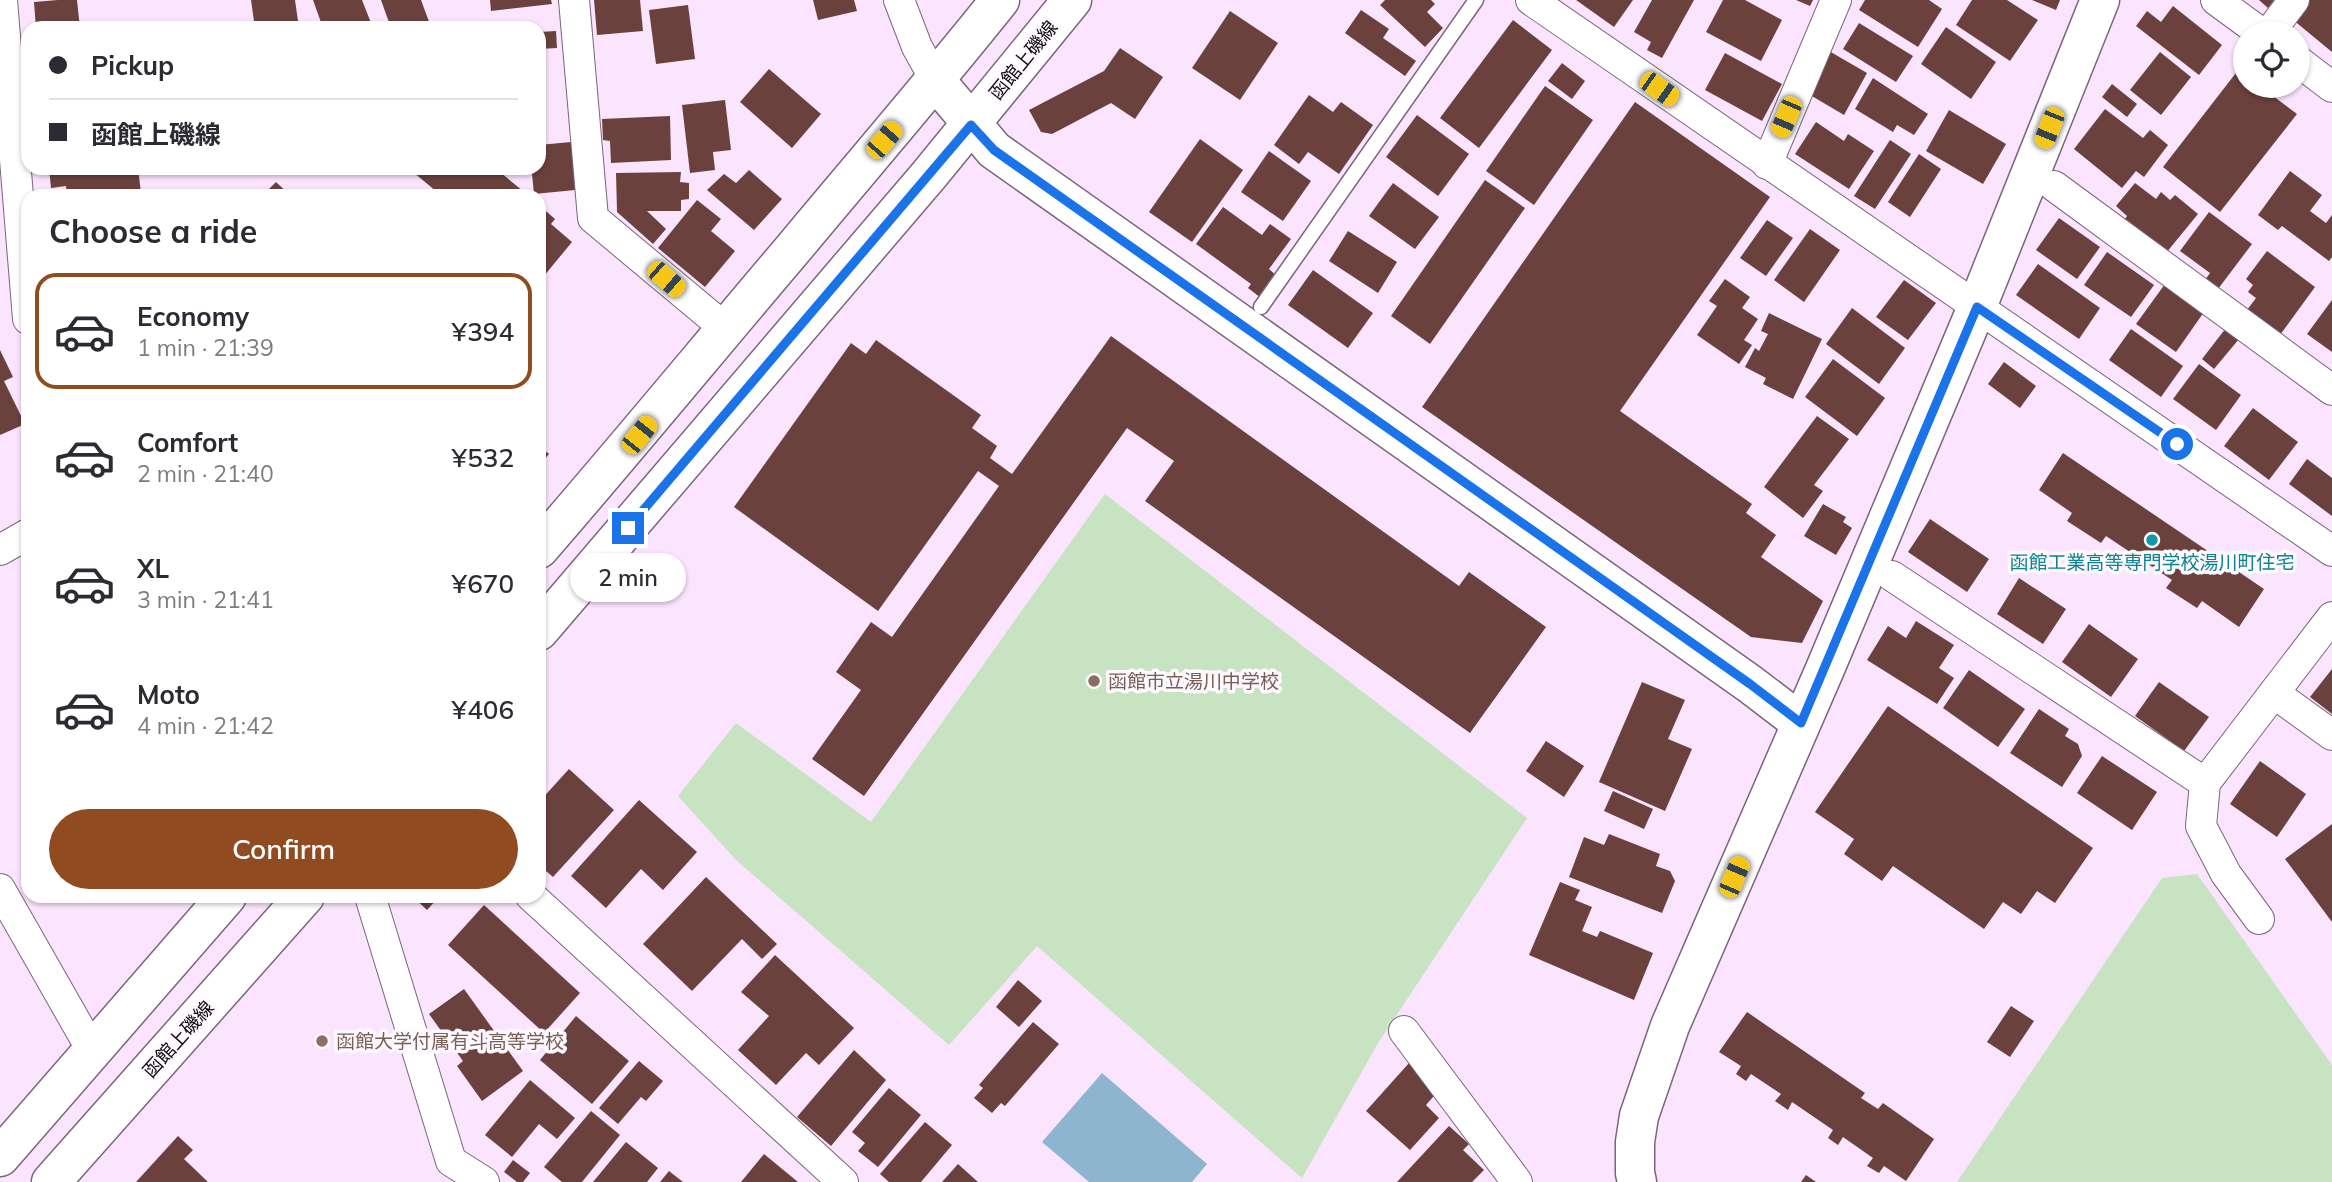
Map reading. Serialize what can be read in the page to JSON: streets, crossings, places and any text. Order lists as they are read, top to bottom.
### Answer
{
  "streets": {
    "street": ["函館上磯線"]
  },
  "places": ["函館工業高等専門学校湯川町住宅", "函館市立湯川中学校", "函館大学付属有斗高等学校"],
  "page": {
    "banner": ["Pickup", "函館上磯線"],
    "heading": "Choose a ride",
    "list": [
      {
        "name": "Economy",
        "note": "1 min · 21:39",
        "value": "¥394"
      },
      {
        "name": "Comfort",
        "note": "2 min · 21:40",
        "value": "¥532"
      },
      {
        "name": "XL",
        "note": "3 min · 21:41",
        "value": "¥670"
      },
      {
        "name": "Moto",
        "note": "4 min · 21:42",
        "value": "¥406"
      }
    ],
    "bubble": "2 min",
    "buttons": "Confirm"
  }
}
